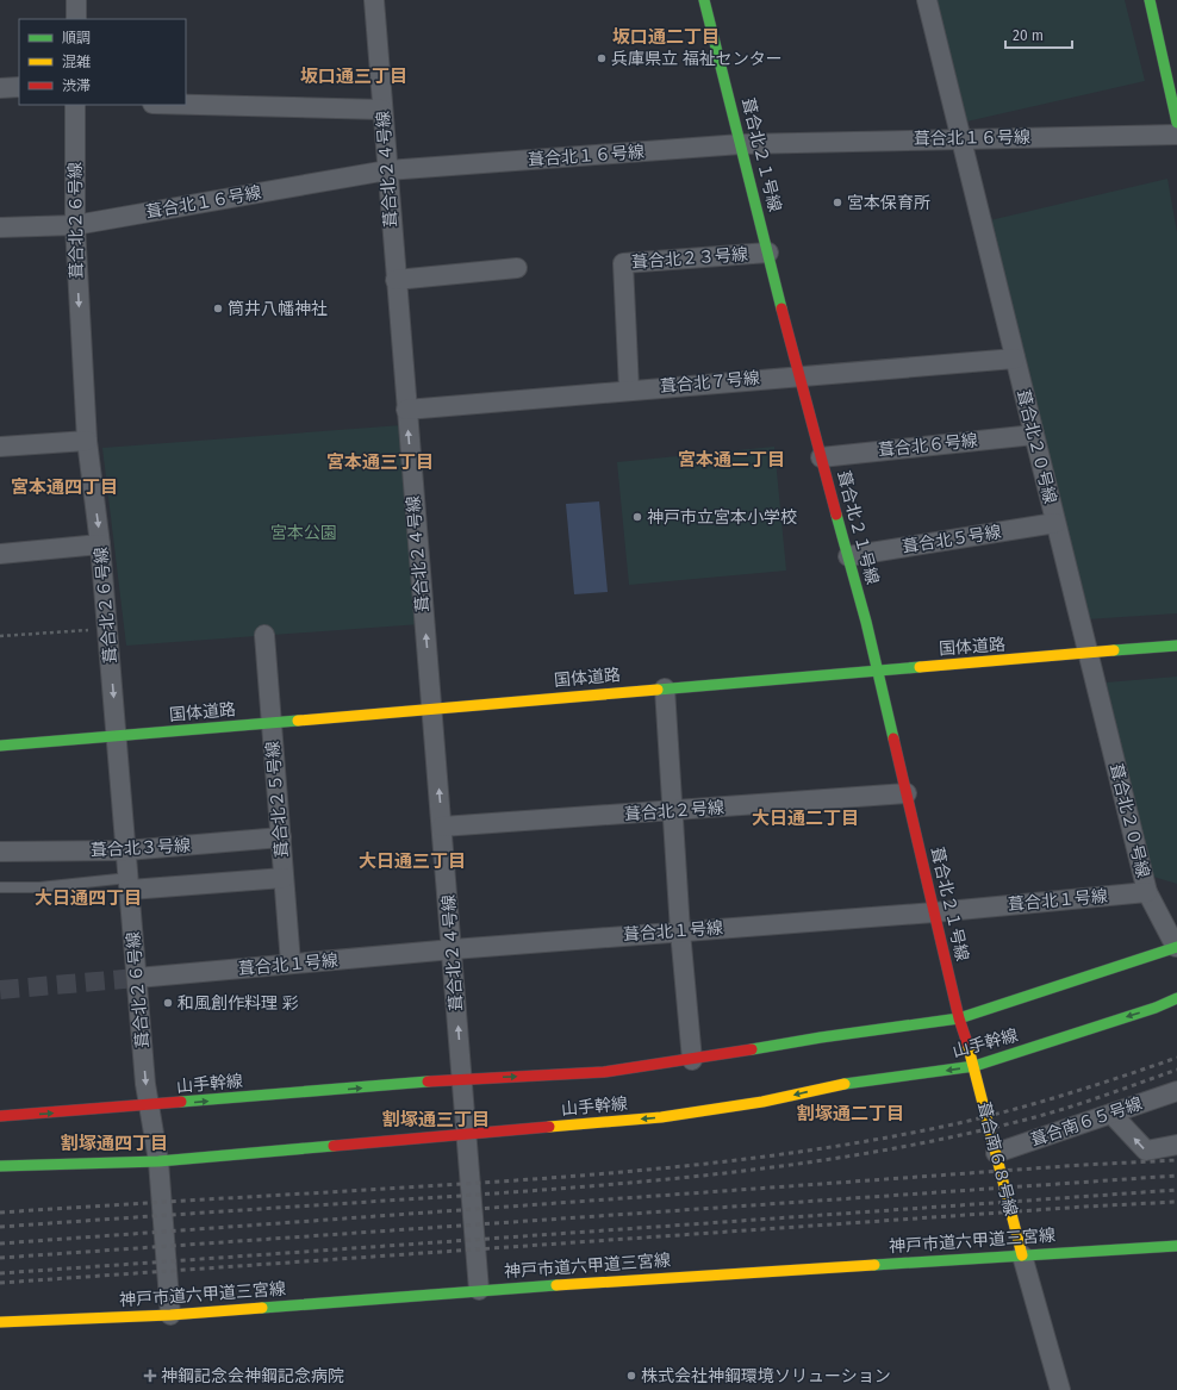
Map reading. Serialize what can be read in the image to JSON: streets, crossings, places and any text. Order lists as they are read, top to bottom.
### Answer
{
  "streets": {
    "street": [
      "葺合北１６号線",
      "葺合北２１号線",
      "葺合北２４号線",
      "葺合北２６号線",
      "葺合北２３号線",
      "葺合北７号線",
      "葺合北６号線",
      "葺合北２０号線",
      "葺合北５号線",
      "国体道路",
      "葺合北２５号線",
      "葺合北２号線",
      "葺合北３号線",
      "葺合北１号線",
      "山手幹線",
      "葺合南６５号線",
      "葺合南６８号線",
      "神戸市道六甲道三宮線"
    ]
  },
  "crossings": [
    ["葺合北１６号線", "葺合北２１号線"],
    ["葺合北１６号線", "葺合北２４号線"],
    ["葺合北１６号線", "葺合北２６号線"],
    ["葺合北１６号線", "葺合北２０号線"],
    ["葺合北２１号線", "葺合北２３号線"],
    ["葺合北２１号線", "葺合北７号線"],
    ["葺合北２１号線", "葺合北６号線"],
    ["葺合北２１号線", "葺合北５号線"],
    ["葺合北２１号線", "国体道路"],
    ["葺合北２１号線", "葺合北２号線"],
    ["葺合北２１号線", "葺合北１号線"],
    ["葺合北２１号線", "山手幹線"],
    ["葺合北２１号線", "葺合南６８号線"],
    ["葺合北２４号線", "葺合北７号線"],
    ["葺合北２４号線", "国体道路"],
    ["葺合北２４号線", "葺合北２号線"],
    ["葺合北２４号線", "葺合北１号線"],
    ["葺合北２４号線", "山手幹線"],
    ["葺合北２４号線", "神戸市道六甲道三宮線"],
    ["葺合北２６号線", "国体道路"],
    ["葺合北２６号線", "葺合北３号線"],
    ["葺合北２６号線", "葺合北１号線"],
    ["葺合北２６号線", "山手幹線"],
    ["葺合北２６号線", "神戸市道六甲道三宮線"],
    ["葺合北２３号線", "葺合北７号線"],
    ["葺合北７号線", "葺合北２０号線"],
    ["葺合北６号線", "葺合北２０号線"],
    ["葺合北２０号線", "葺合北５号線"],
    ["葺合北２０号線", "国体道路"],
    ["葺合北２０号線", "葺合北１号線"],
    ["国体道路", "葺合北２５号線"],
    ["葺合北２５号線", "葺合北３号線"],
    ["葺合北２５号線", "葺合北１号線"],
    ["山手幹線", "葺合南６８号線"],
    ["葺合南６５号線", "葺合南６８号線"],
    ["葺合南６８号線", "神戸市道六甲道三宮線"]
  ],
  "one_way": ["葺合北２４号線", "葺合北２６号線"],
  "districts": [
    "坂口通二丁目",
    "坂口通三丁目",
    "宮本通二丁目",
    "宮本通三丁目",
    "宮本通四丁目",
    "大日通二丁目",
    "大日通三丁目",
    "大日通四丁目",
    "割塚通二丁目",
    "割塚通三丁目",
    "割塚通四丁目"
  ],
  "parks": ["宮本公園"],
  "places": {
    "other": [
      "兵庫県立 福祉センター",
      "宮本保育所",
      "筒井八幡神社",
      "神戸市立宮本小学校",
      "和風創作料理 彩",
      "株式会社神鋼環境ソリューション"
    ],
    "health": ["神鋼記念会神鋼記念病院"]
  },
  "legend": ["順調", "混雑", "渋滞"],
  "scale_bar": "20 m"
}
